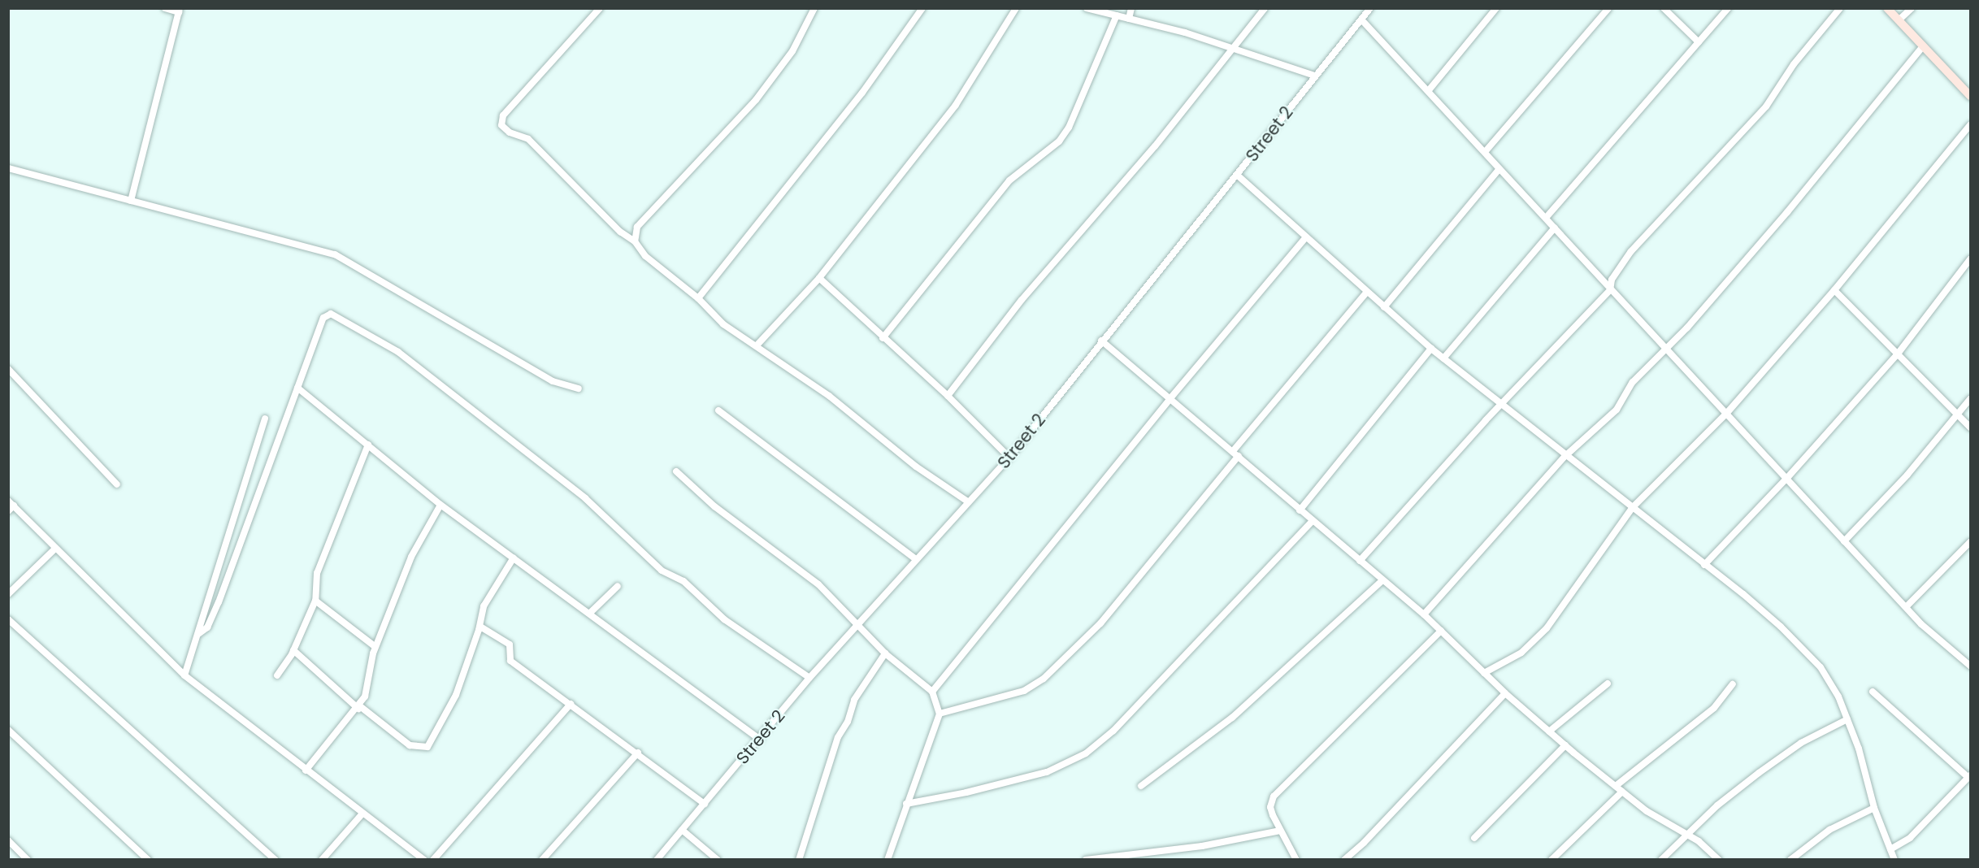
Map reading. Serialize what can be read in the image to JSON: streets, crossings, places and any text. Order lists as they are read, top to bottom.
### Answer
{
  "streets": {
    "street": ["Street 2"]
  }
}
